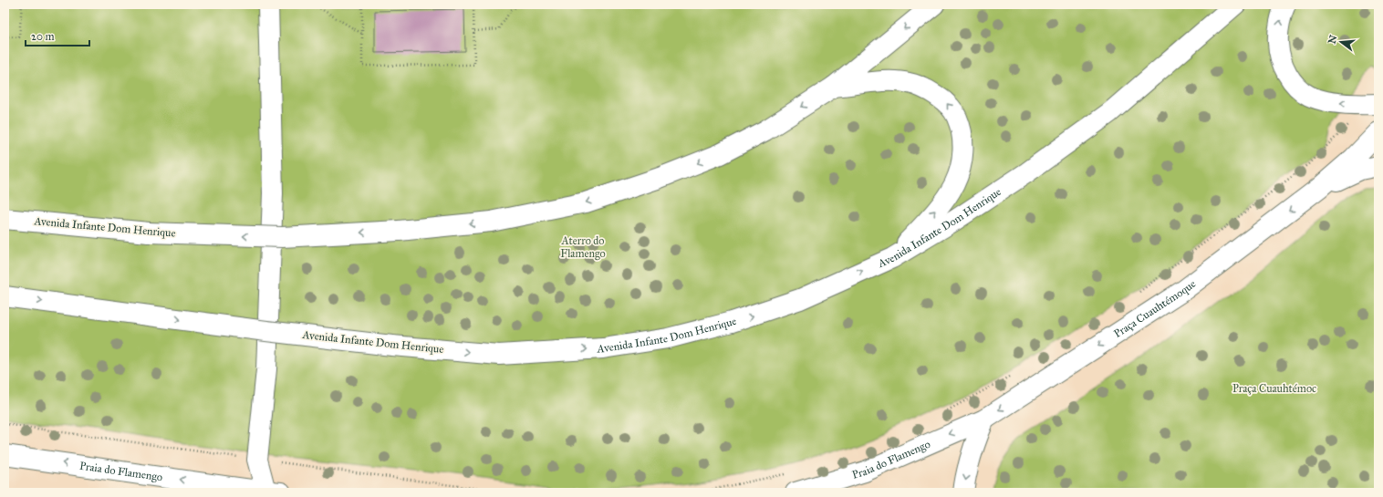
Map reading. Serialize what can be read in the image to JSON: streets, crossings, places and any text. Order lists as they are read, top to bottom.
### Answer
{
  "streets": {
    "main road": ["Avenida Infante Dom Henrique", "Praça Cuauhtémoque", "Praia do Flamengo"]
  },
  "crossings": [
    ["Praça Cuauhtémoque", "Praia do Flamengo"]
  ],
  "one_way": ["Praça Cuauhtémoque", "Praia do Flamengo"],
  "parks": ["Aterro do Flamengo", "Praça Cuauhtémoc"],
  "scale_bar": "20 m",
  "north": "left"
}
